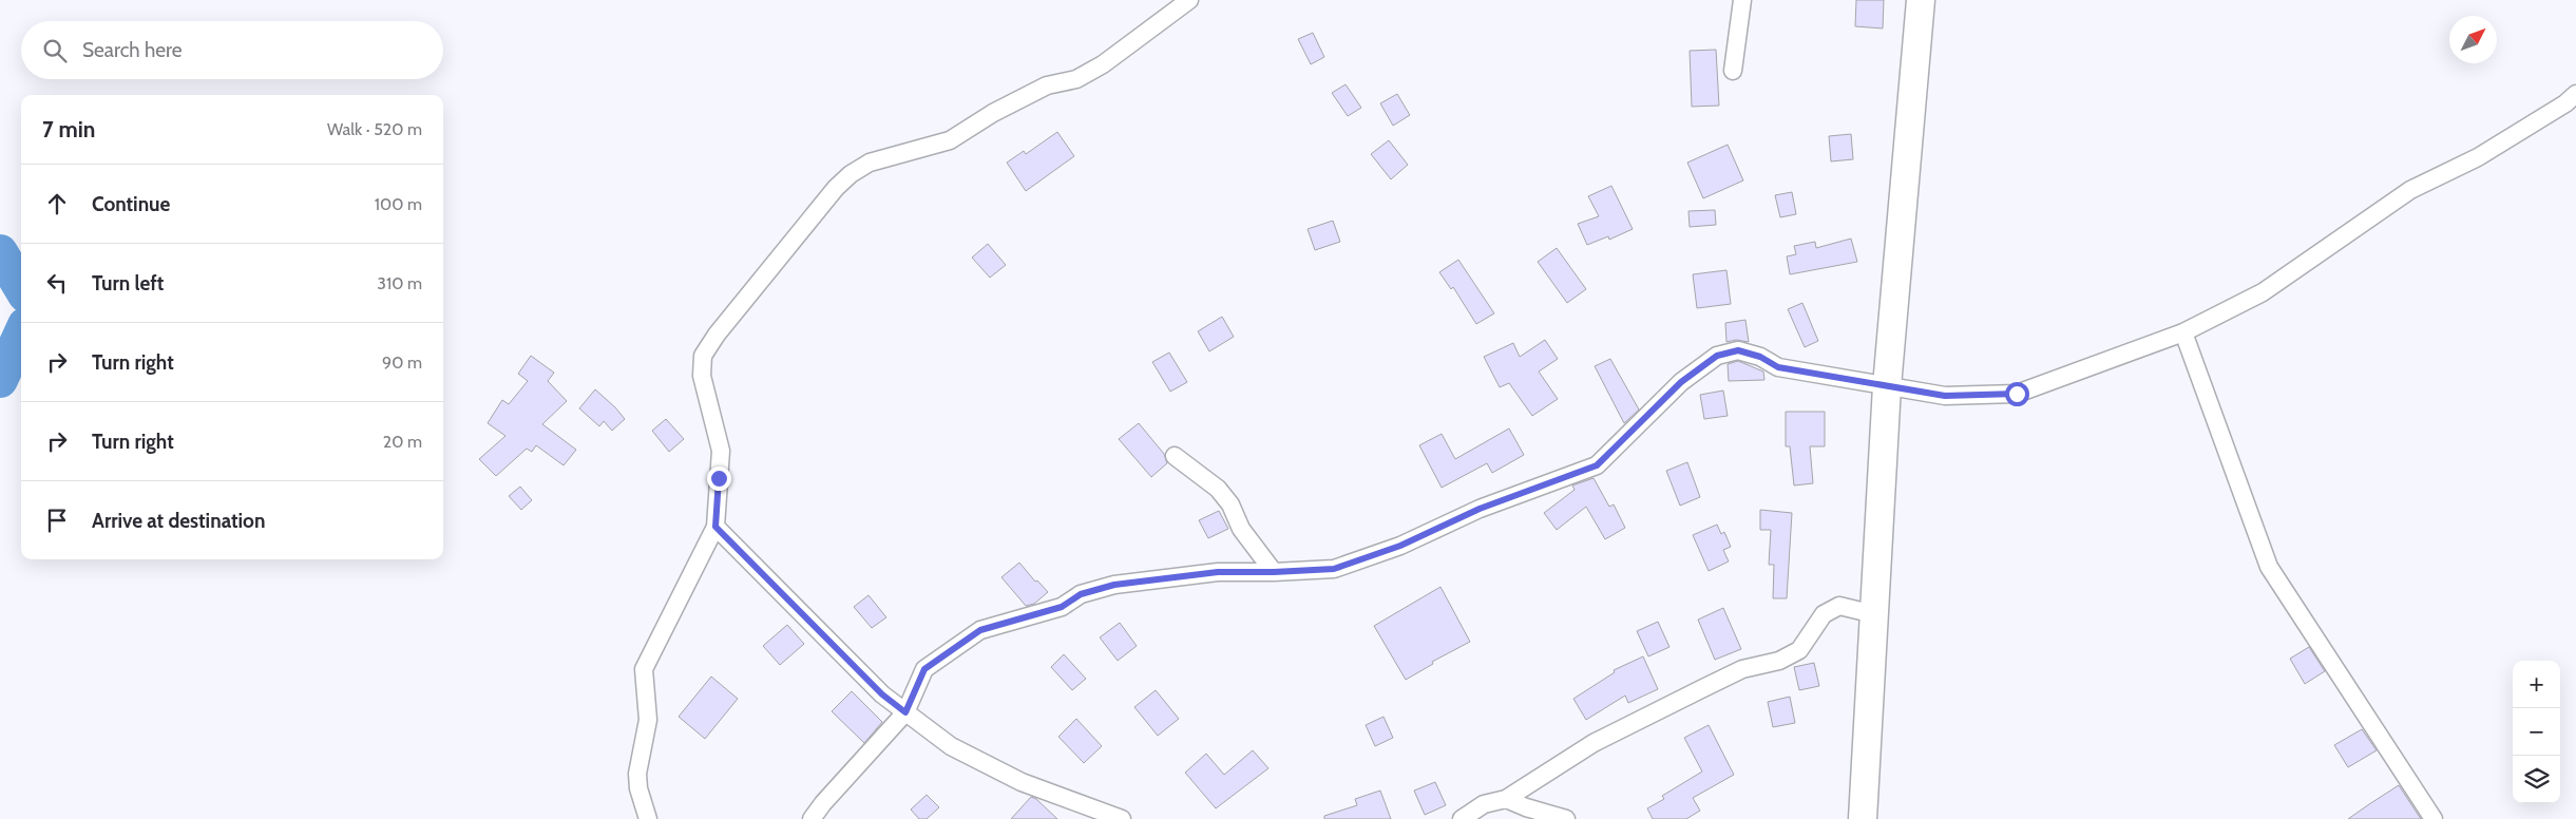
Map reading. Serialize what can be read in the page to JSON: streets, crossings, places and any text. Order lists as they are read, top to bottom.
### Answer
{
  "north": "top right",
  "page": {
    "search": "Search here",
    "heading": ["7 min", "Walk · 520 m"],
    "list": [
      ["Continue", "100 m"],
      ["Turn left", "310 m"],
      ["Turn right", "90 m"],
      ["Turn right", "20 m"],
      "Arrive at destination"
    ],
    "map_buttons": ["+", "−"]
  }
}
